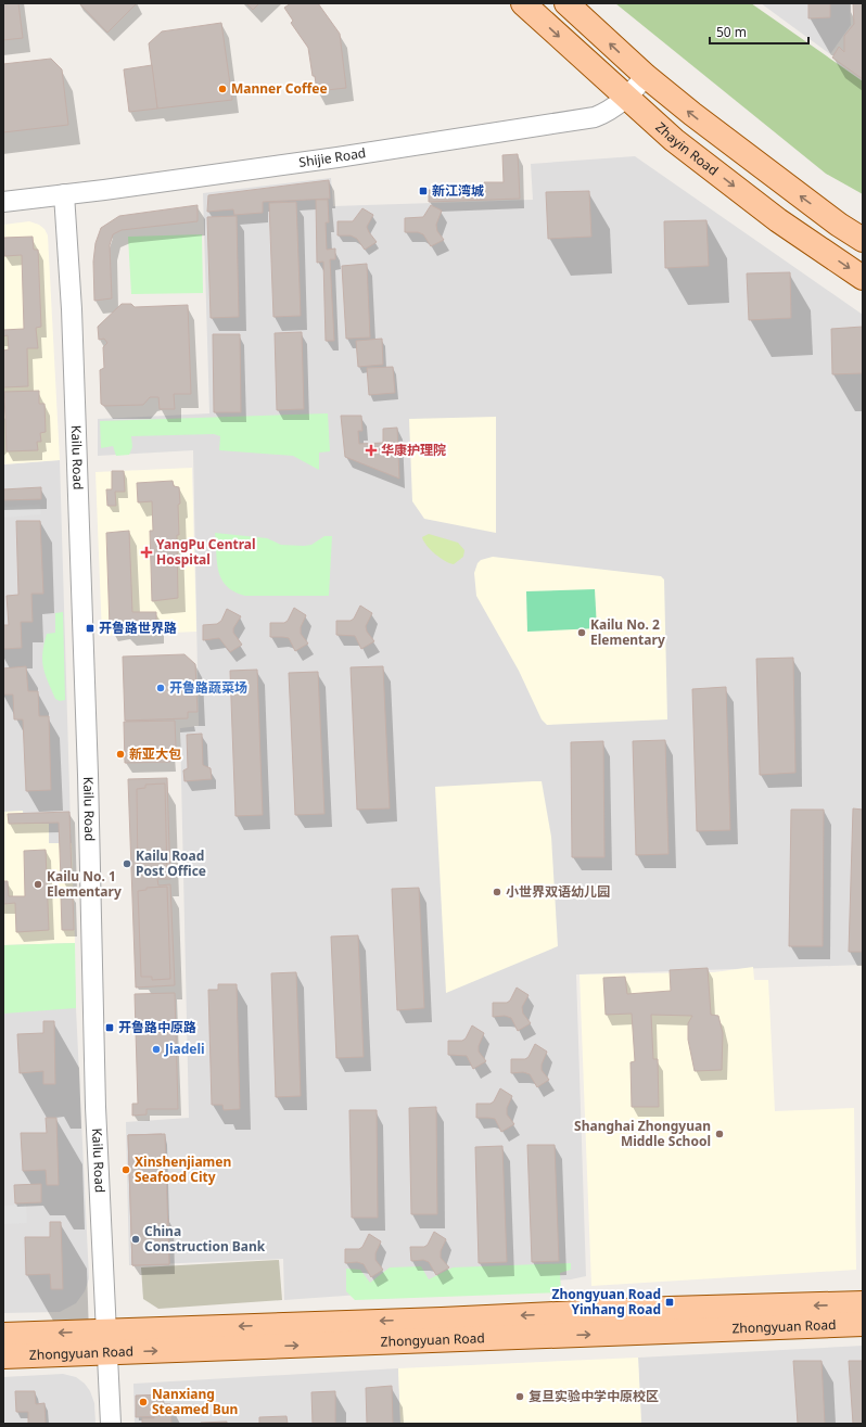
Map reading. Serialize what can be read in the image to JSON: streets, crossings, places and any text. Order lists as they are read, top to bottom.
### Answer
{
  "streets": {
    "main road": ["Zhayin Road", "Zhongyuan Road"],
    "street": ["Shijie Road", "Kailu Road"]
  },
  "crossings": [
    ["Zhayin Road", "Shijie Road"],
    ["Shijie Road", "Kailu Road"],
    ["Kailu Road", "Zhongyuan Road"]
  ],
  "places": {
    "other": [
      "Manner Coffee",
      "Kailu No. 2 Elementary",
      "开鲁路蔬菜场",
      "新亚大包",
      "Kailu Road Post Office",
      "Kailu No. 1 Elementary",
      "小世界双语幼儿园",
      "Jiadeli",
      "Shanghai Zhongyuan Middle School",
      "Xinshenjiamen Seafood City",
      "China Construction Bank",
      "复旦实验中学中原校区",
      "Nanxiang Steamed Bun"
    ],
    "transit": [
      "新江湾城",
      "开鲁路世界路",
      "开鲁路中原路",
      "Zhongyuan Road Yinhang Road"
    ],
    "health": ["华康护理院", "YangPu Central Hospital"]
  },
  "scale_bar": "50 m"
}
